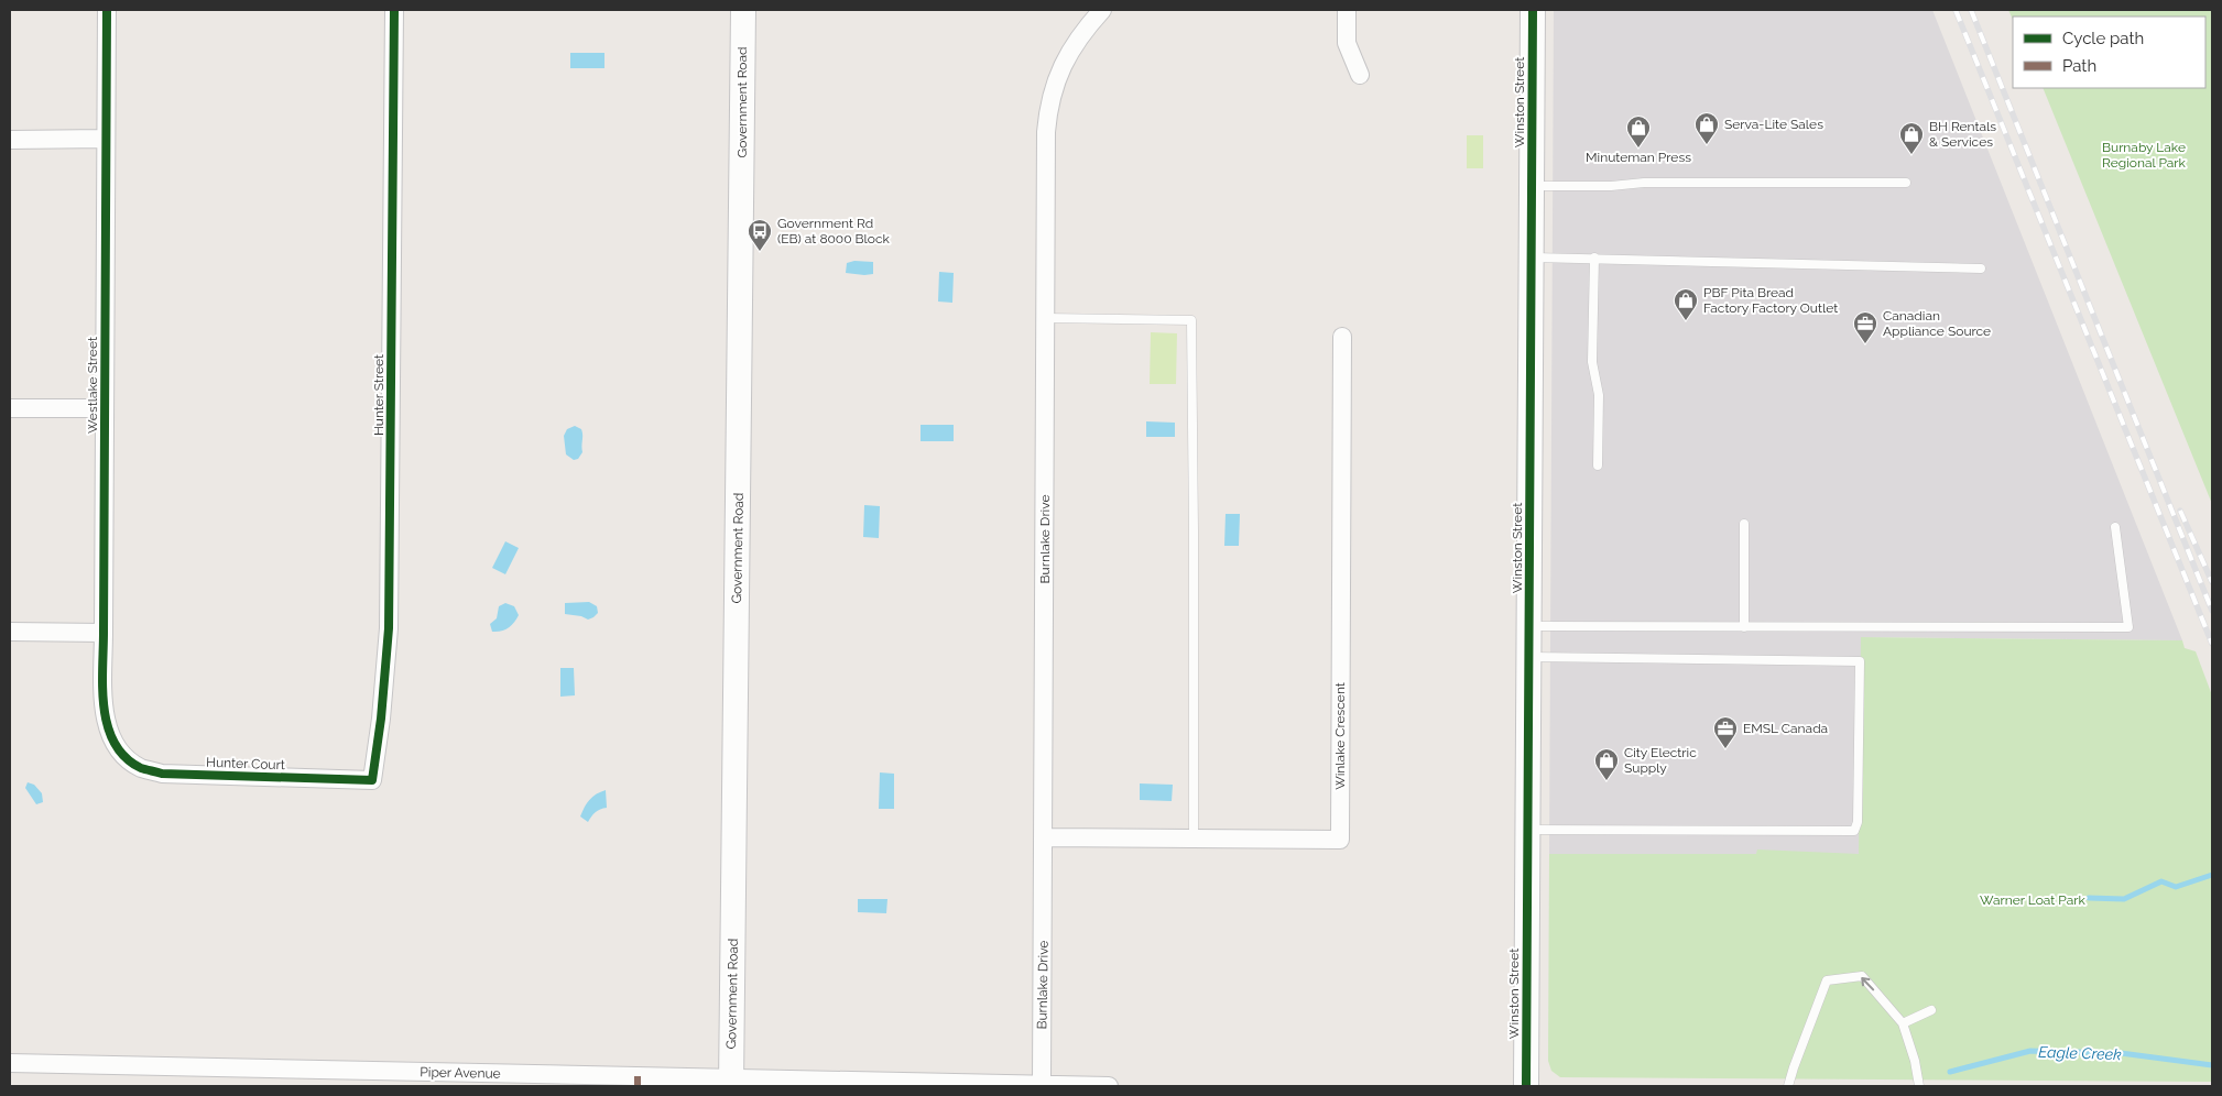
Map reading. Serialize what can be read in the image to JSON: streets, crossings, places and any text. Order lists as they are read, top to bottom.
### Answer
{
  "streets": {
    "street": [
      "Government Road",
      "Winston Street",
      "Westlake Street",
      "Hunter Street",
      "Burnlake Drive",
      "Winlake Crescent",
      "Hunter Court",
      "Piper Avenue"
    ]
  },
  "crossings": [
    ["Government Road", "Piper Avenue"],
    ["Westlake Street", "Hunter Court"],
    ["Hunter Street", "Hunter Court"],
    ["Burnlake Drive", "Winlake Crescent"],
    ["Burnlake Drive", "Piper Avenue"]
  ],
  "water": ["Eagle Creek"],
  "parks": ["Burnaby Lake Regional Park", "Warner Loat Park"],
  "places": {
    "shop": [
      "Serva-Lite Sales",
      "Minuteman Press",
      "BH Rentals & Services",
      "PBF Pita Bread Factory Factory Outlet",
      "City Electric Supply"
    ],
    "bus stop": ["Government Rd (EB) at 8000 Block"],
    "office": ["Canadian Appliance Source", "EMSL Canada"]
  },
  "legend": ["Cycle path", "Path"]
}
